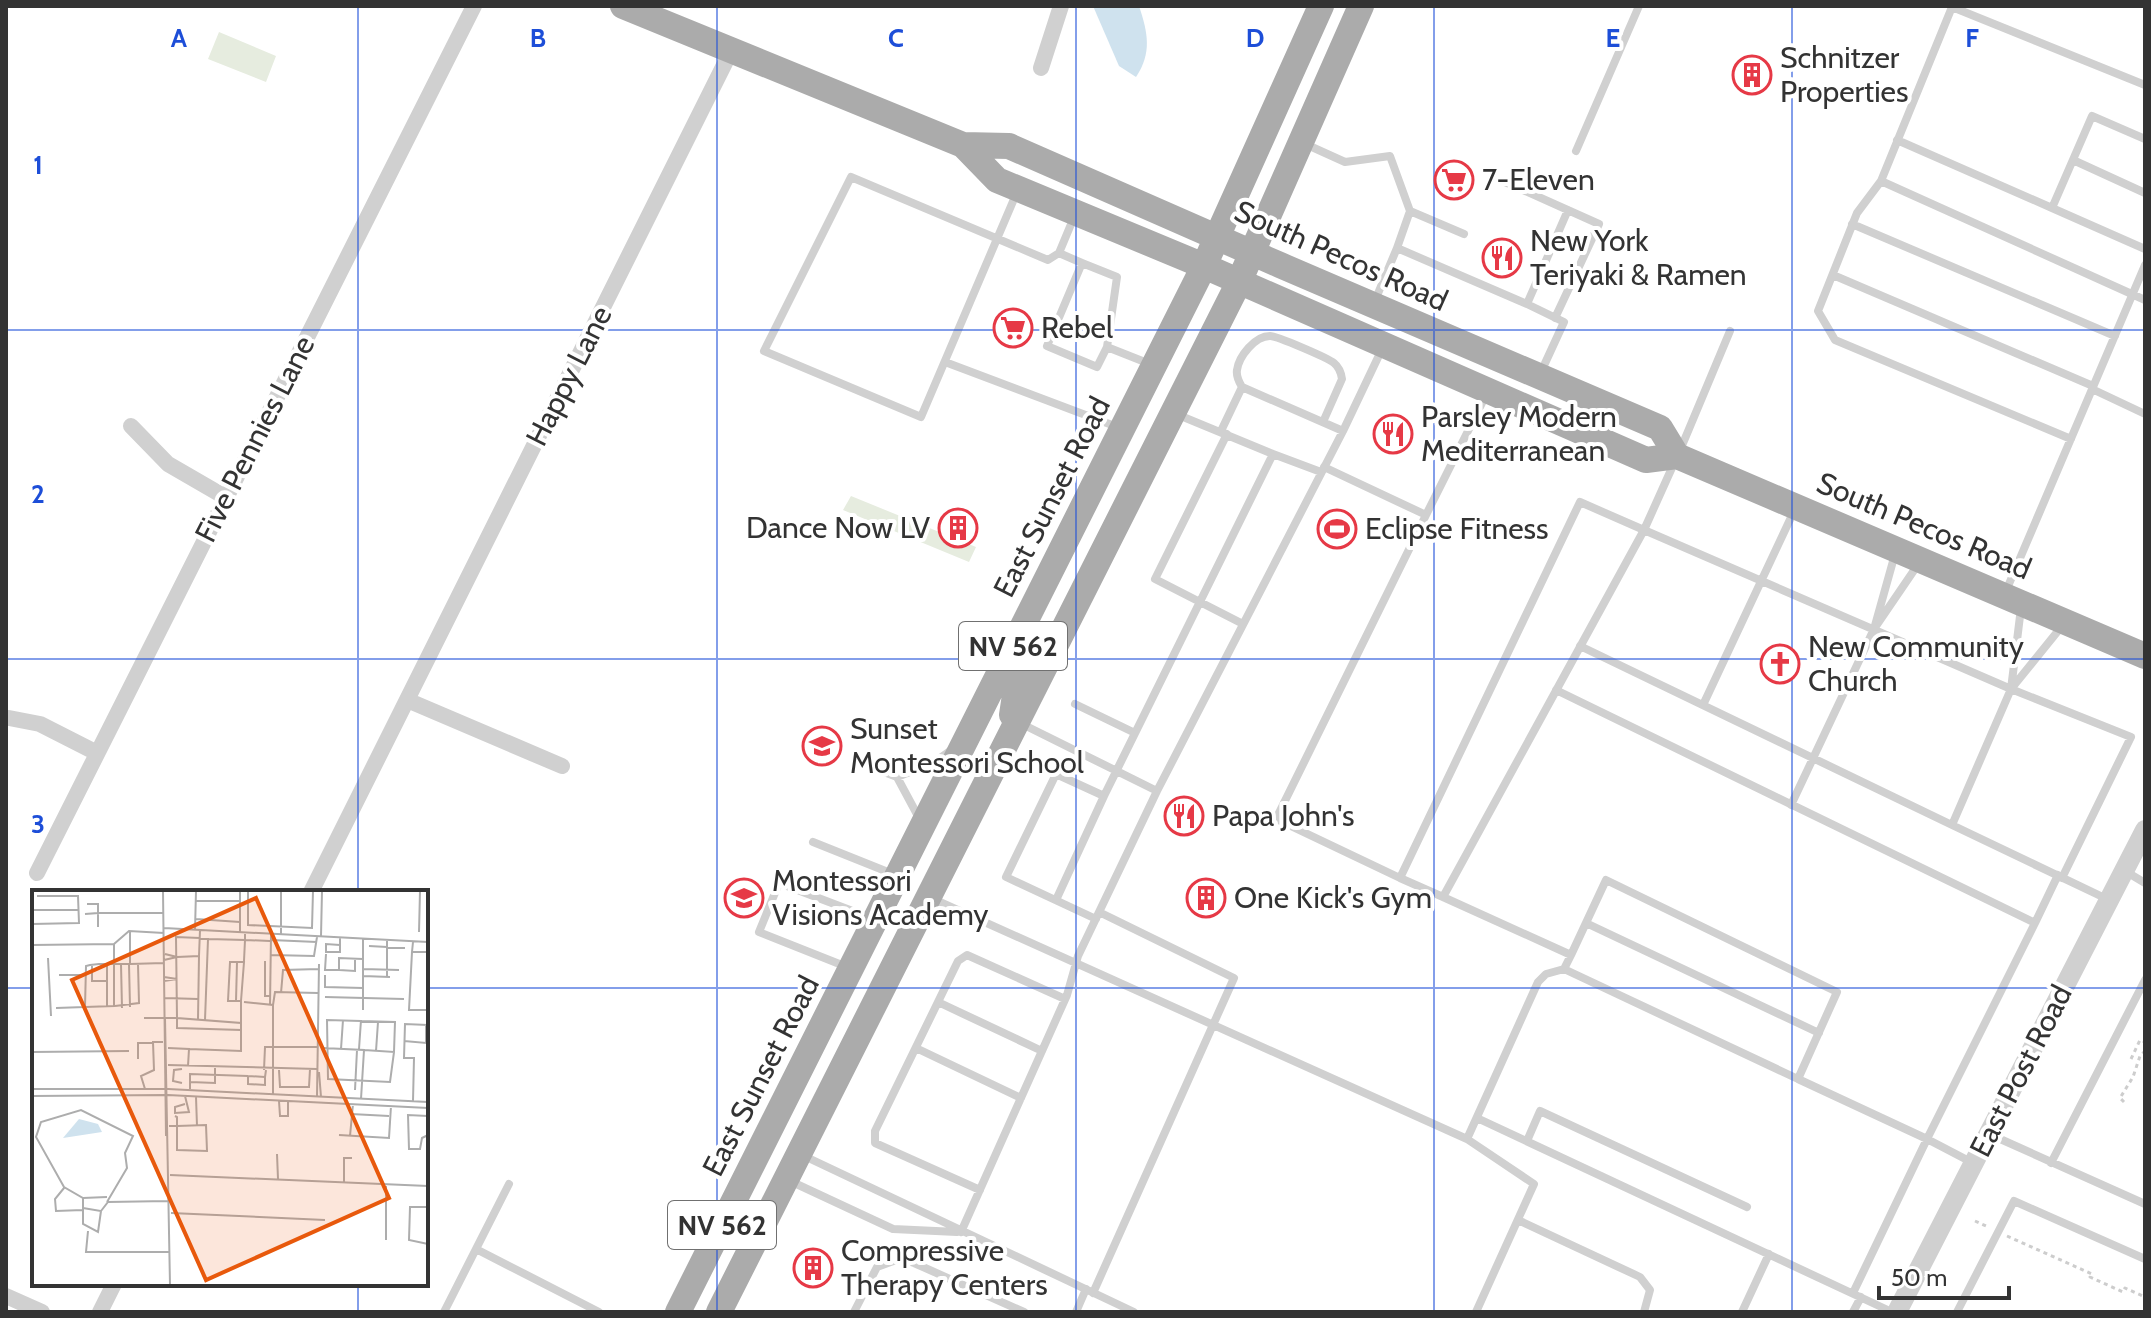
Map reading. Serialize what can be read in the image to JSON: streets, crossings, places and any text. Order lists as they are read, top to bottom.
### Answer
{
  "streets": {
    "main road": ["South Pecos Road", "East Sunset Road", "NV 562"],
    "street": ["Happy Lane", "Five Pennies Lane", "East Post Road"]
  },
  "crossings": [
    ["South Pecos Road", "Happy Lane"],
    ["South Pecos Road", "East Sunset Road"],
    ["South Pecos Road", "NV 562"]
  ],
  "places": {
    "building": [
      "Schnitzer Properties",
      "Dance Now LV",
      "One Kick's Gym",
      "Compressive Therapy Centers"
    ],
    "supermarket": ["7-Eleven", "Rebel"],
    "restaurant": ["New York Teriyaki & Ramen", "Parsley Modern Mediterranean", "Papa John's"],
    "sports": ["Eclipse Fitness"],
    "church": ["New Community Church"],
    "school or university": ["Sunset Montessori School", "Montessori Visions Academy"]
  },
  "scale_bar": "50 m",
  "grid": {
    "columns": [
      "A",
      "B",
      "C",
      "D",
      "E",
      "F"
    ],
    "rows": ["1", "2", "3"]
  }
}
